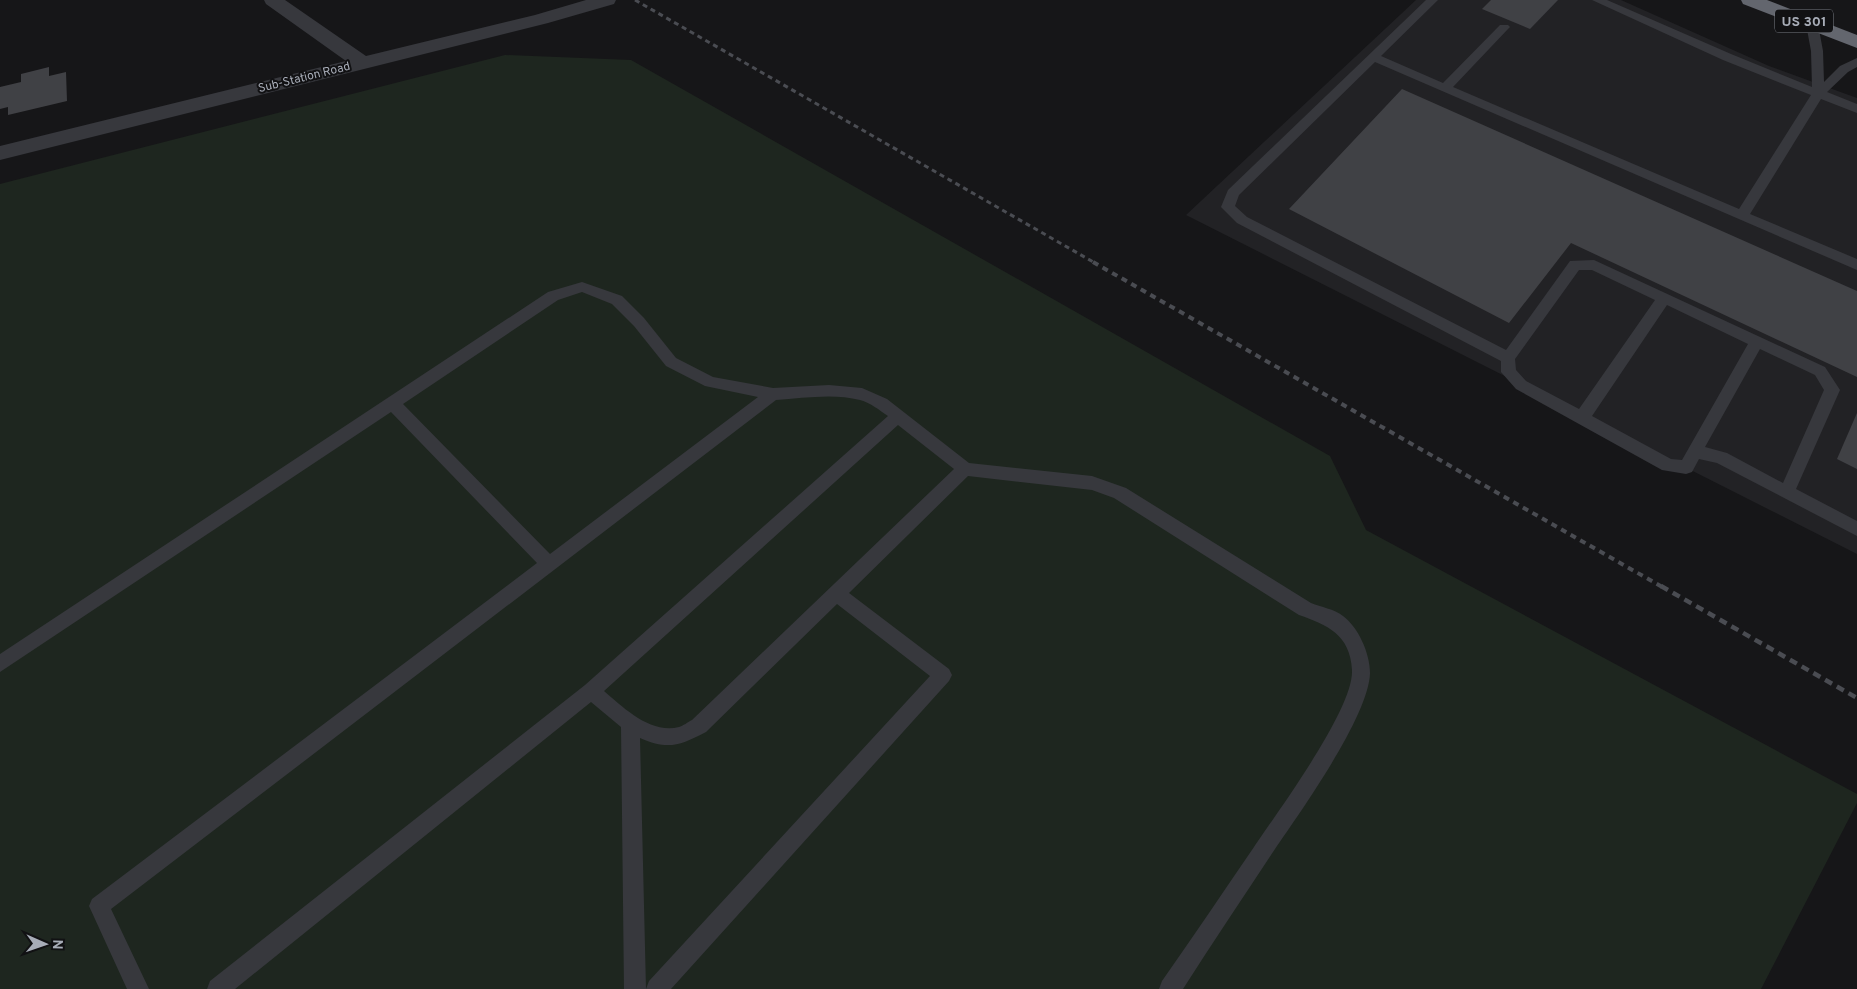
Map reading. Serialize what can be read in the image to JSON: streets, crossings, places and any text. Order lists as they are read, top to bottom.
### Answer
{
  "streets": {
    "highway": ["US 301"],
    "street": ["Sub-Station Road"]
  },
  "north": "right"
}
